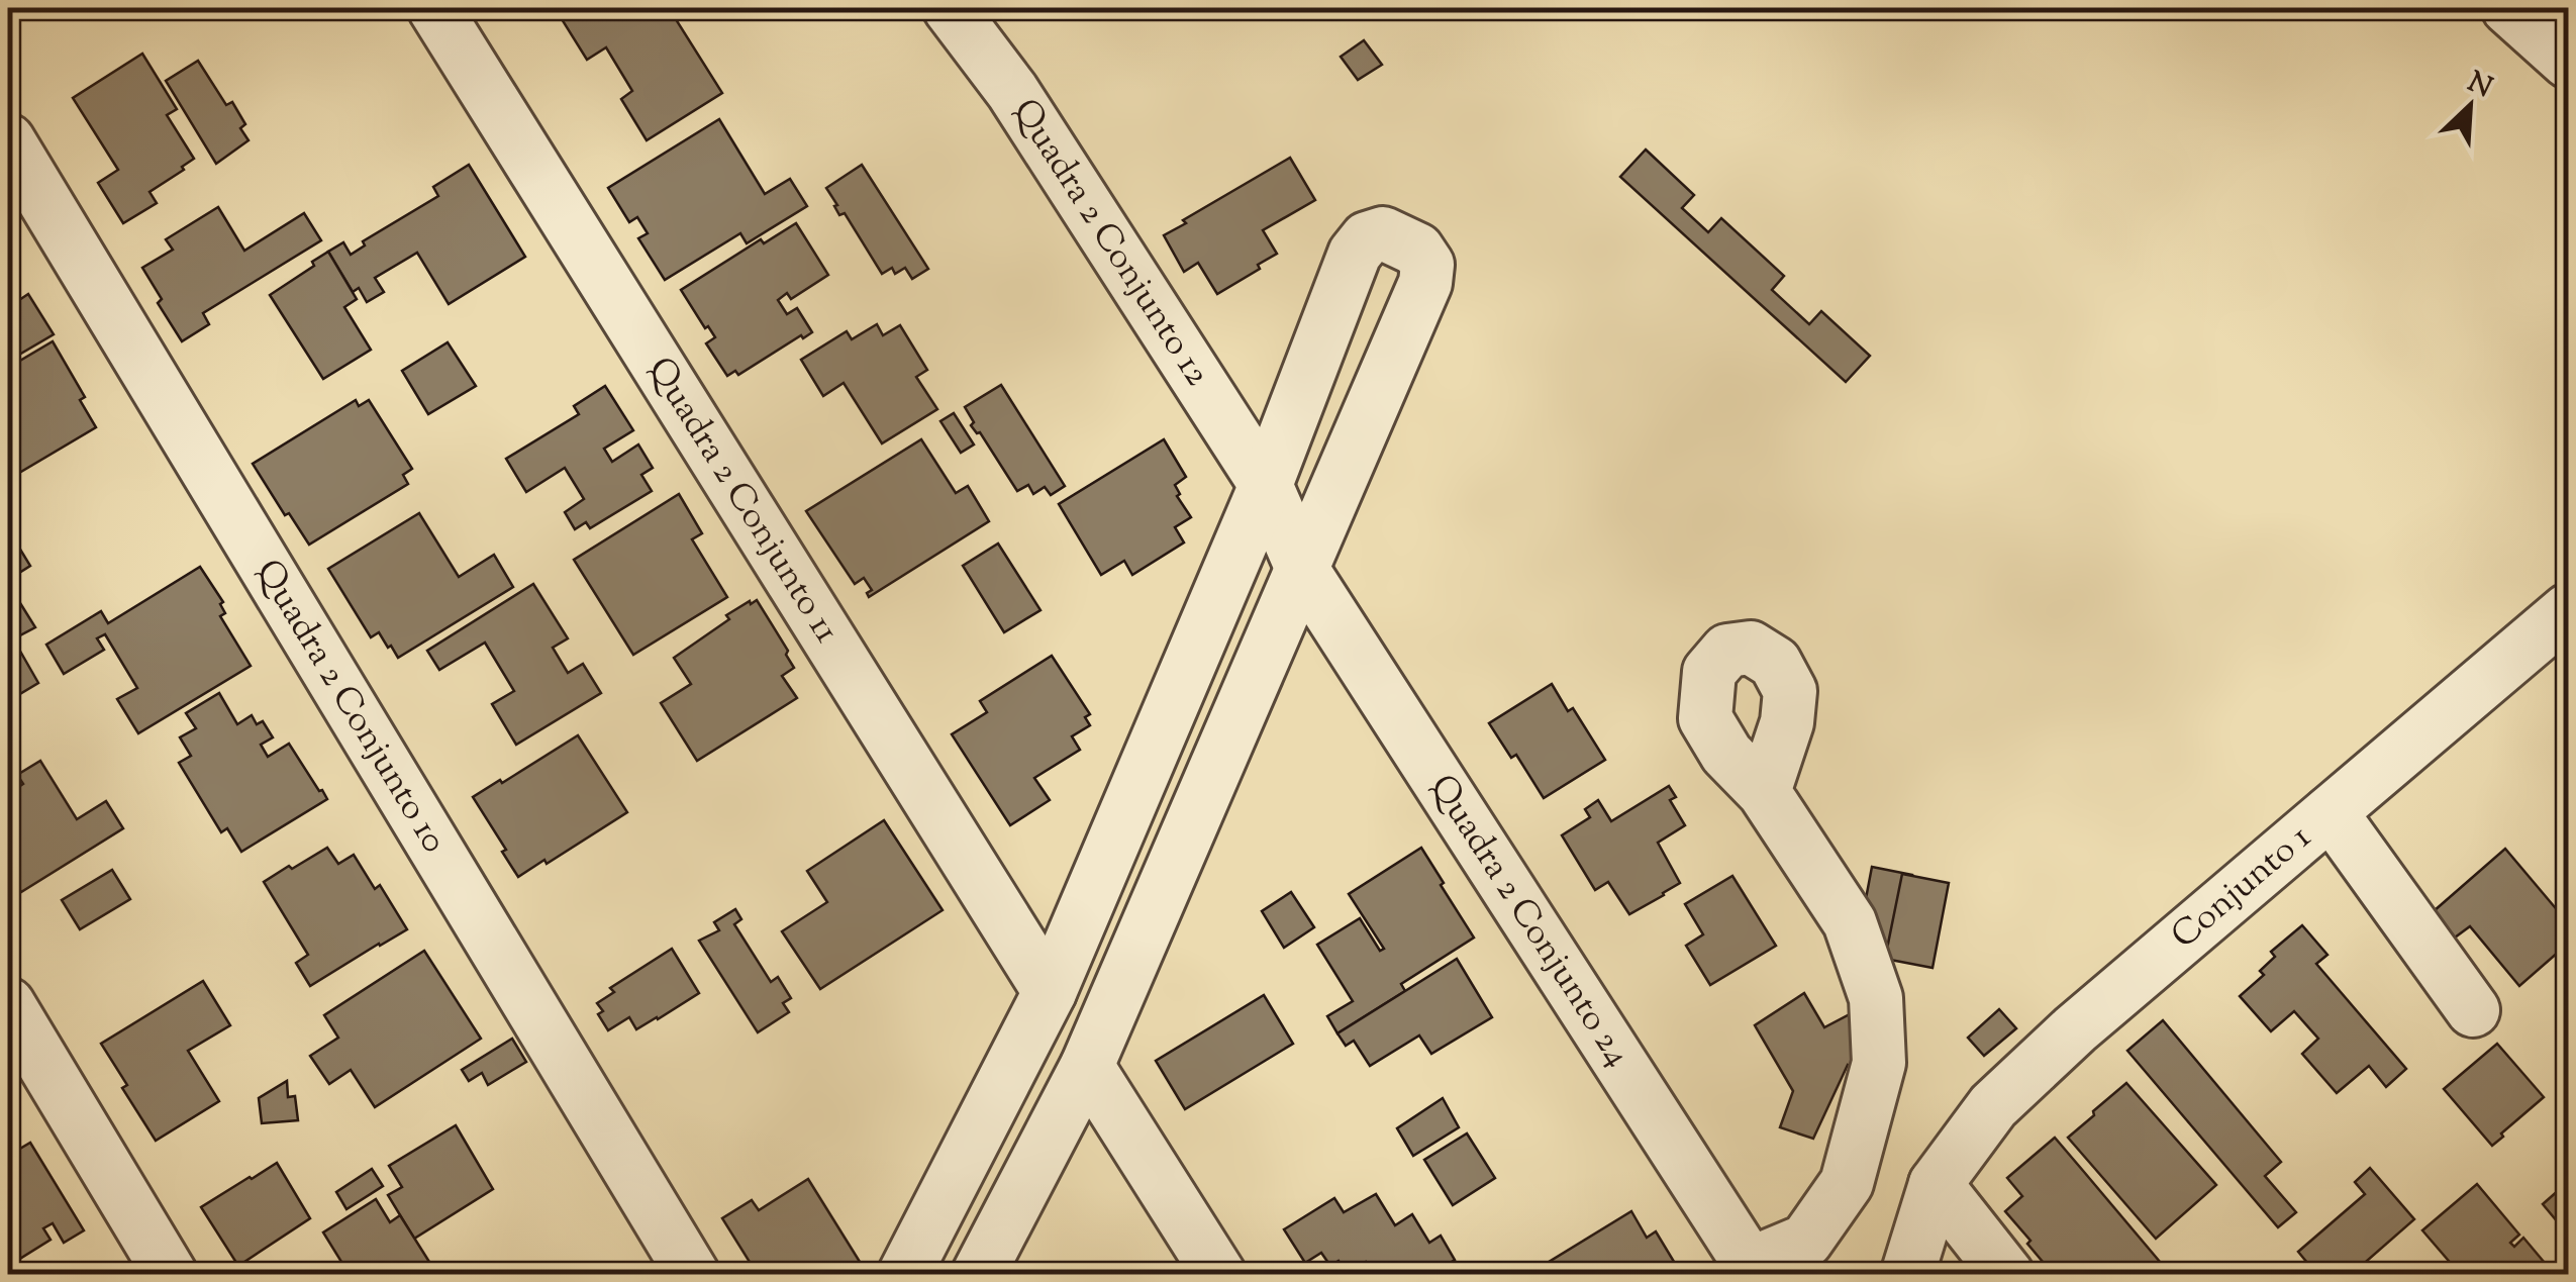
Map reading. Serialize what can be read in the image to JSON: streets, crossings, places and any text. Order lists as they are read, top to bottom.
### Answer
{
  "streets": {
    "street": [
      "Quadra 2 Conjunto 12",
      "Quadra 2 Conjunto 11",
      "Quadra 2 Conjunto 10",
      "Conjunto 1",
      "Quadra 2 Conjunto 24"
    ]
  },
  "crossings": [
    ["Quadra 2 Conjunto 12", "Quadra 2 Conjunto 24"]
  ],
  "north": "top right"
}
